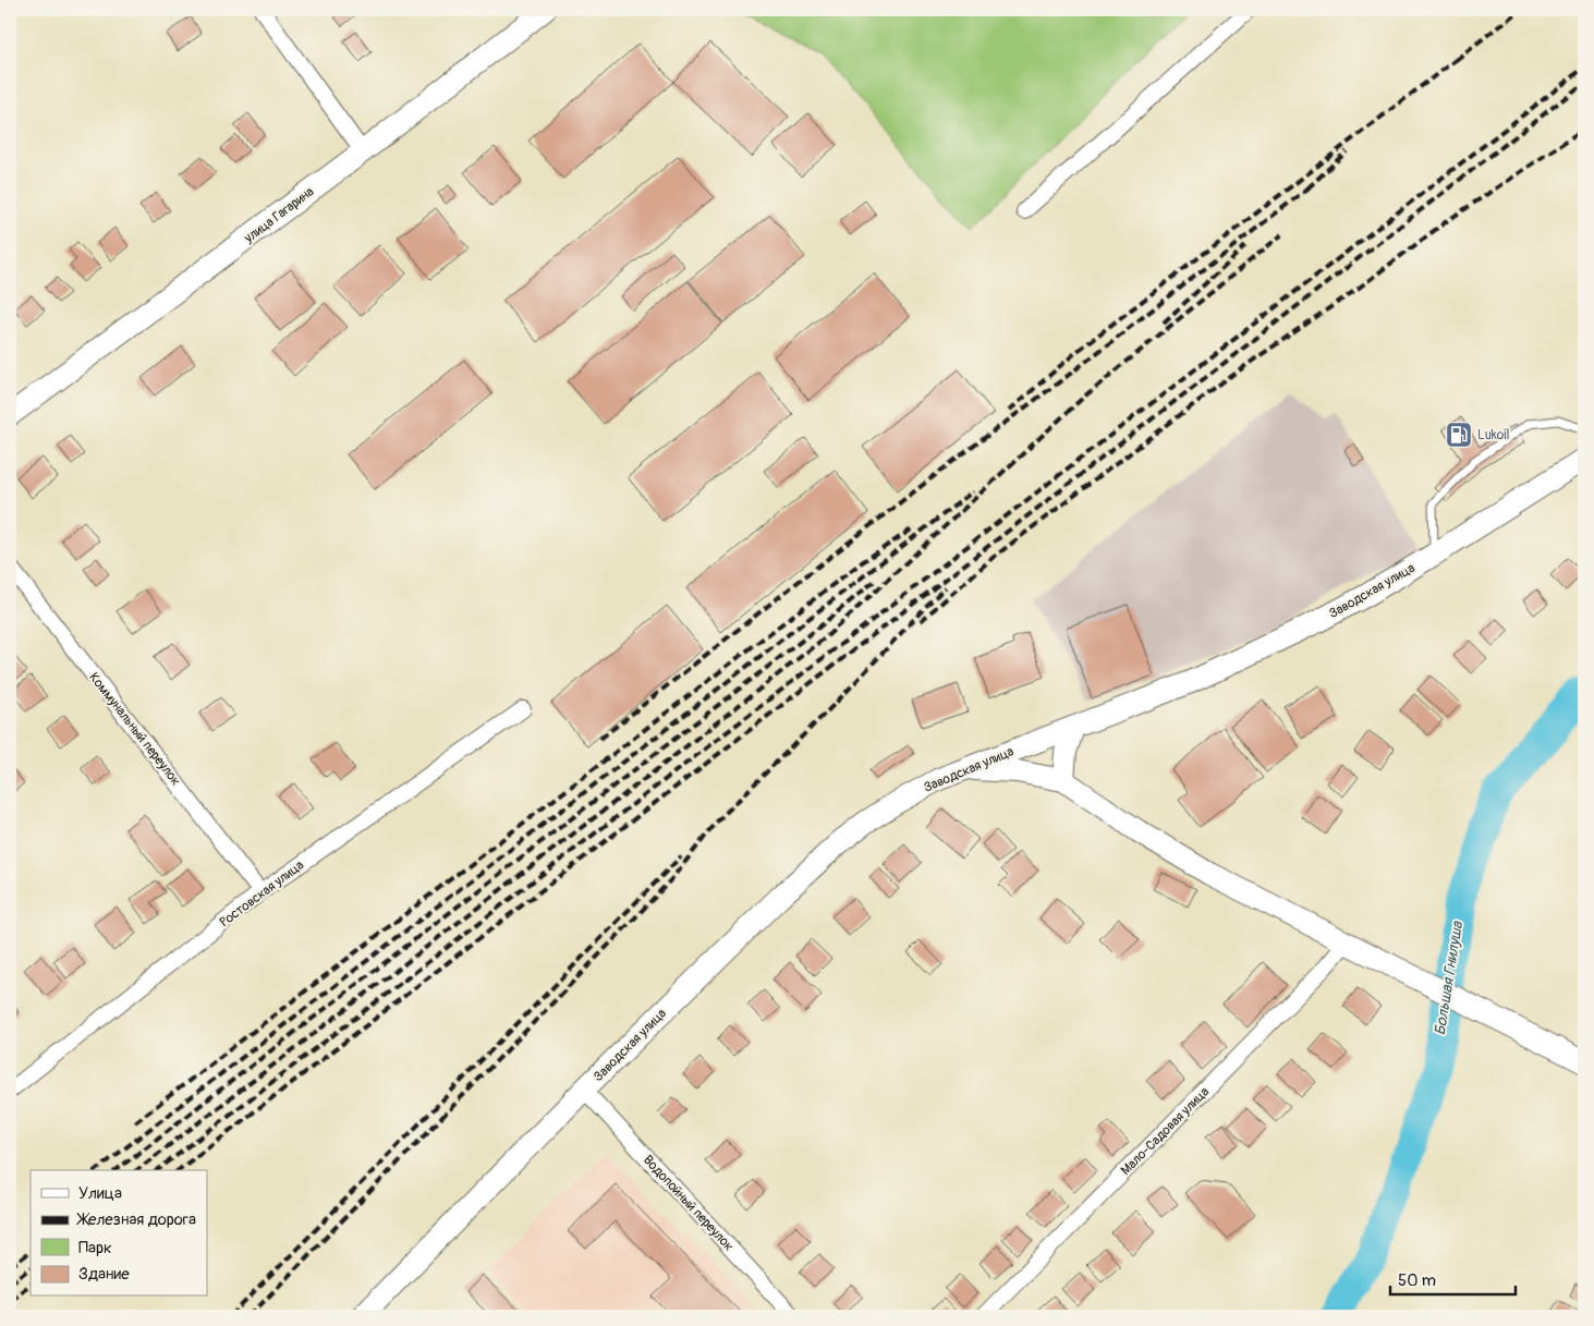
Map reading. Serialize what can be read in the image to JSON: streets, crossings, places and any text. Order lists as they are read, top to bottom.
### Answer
{
  "streets": {
    "main road": ["улица Гагарина", "Заводская улица"],
    "street": [
      "Коммунальный переулок",
      "Ростовская улица",
      "Мало-Садовая улица",
      "Водопойный переулок"
    ]
  },
  "crossings": [
    ["Заводская улица", "Водопойный переулок"],
    ["Коммунальный переулок", "Ростовская улица"]
  ],
  "water": ["Большая Гнилуша"],
  "places": {
    "fuel station": ["Lukoil"]
  },
  "legend": [
    "Улица",
    "Железная дорога",
    "Парк",
    "Здание"
  ],
  "scale_bar": "50 m"
}
